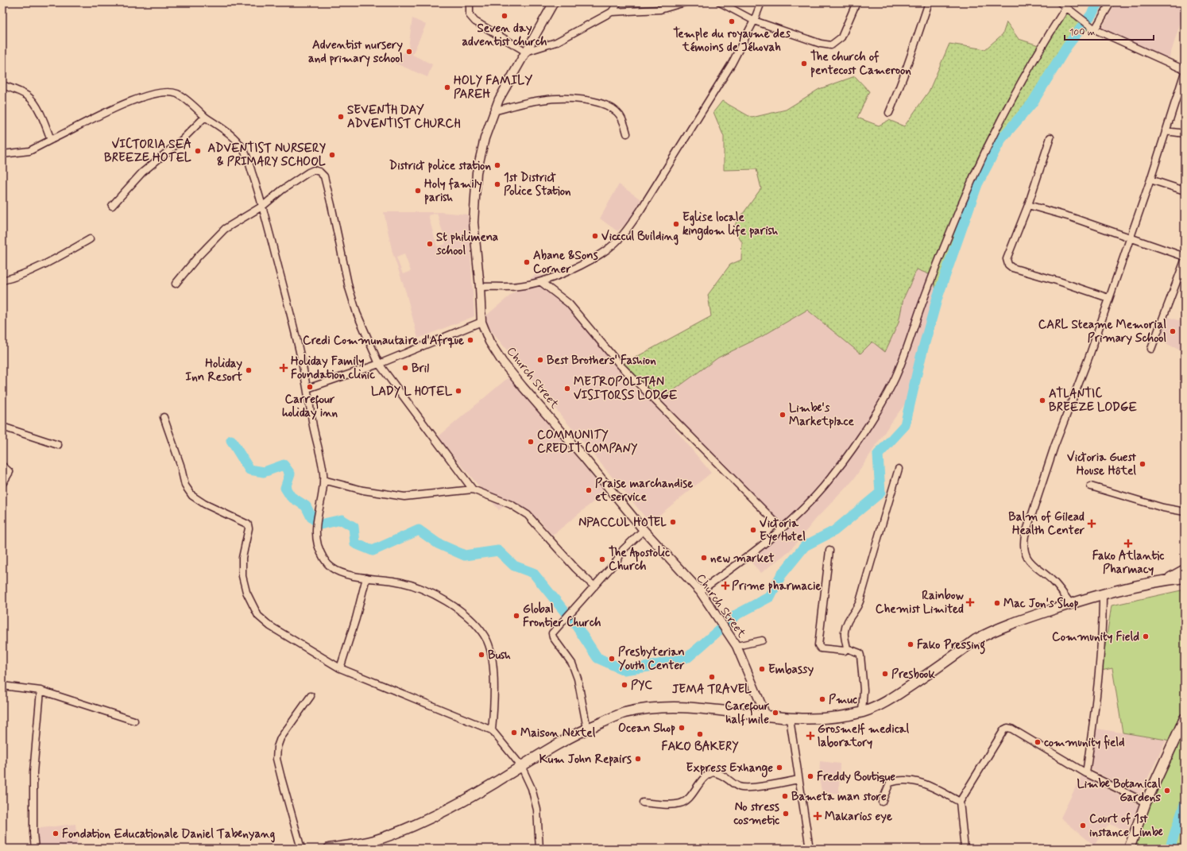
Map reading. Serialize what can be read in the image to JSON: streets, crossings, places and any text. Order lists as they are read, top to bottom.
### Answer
{
  "streets": {
    "main road": ["Church Street"]
  },
  "places": {
    "other": [
      "Seven day adventist church",
      "Temple du royaume des témoins de Jéhovah",
      "Adventist nursery and primary school",
      "The church of pentecost Cameroon",
      "HOLY FAMILY PAREH",
      "SEVENTH DAY ADVENTIST CHURCH",
      "VICTORIA SEA BREEZE HOTEL",
      "ADVENTIST NURSERY & PRIMARY SCHOOL",
      "District police station",
      "1st District Police Station",
      "Holy family parish",
      "Eglise locale kingdom life parish",
      "Vicccul Building",
      "St philimena school",
      "Abane &Sons Corner",
      "CARL Steame Memorial Primary School",
      "Credi Communautaire d'Afrque",
      "Best Brothers' Fashion",
      "Bril",
      "Holiday Inn Resort",
      "Carrefour holiday inn",
      "METROPOLITAN VISITORSS LODGE",
      "LADY L HOTEL",
      "ATLANTIC BREEZE LODGE",
      "Limbe's Marketplace",
      "COMMUNITY CREDIT COMPANY",
      "Victoria Guest House Hôtel",
      "Praise marchandise et service",
      "NPACCUL HOTEL",
      "Victoria Eye Hotel",
      "new market",
      "The Apostolic Church",
      "Mac Jon's Shop",
      "Global Frontier Church",
      "Community Field",
      "Fako Pressing",
      "Bush",
      "Presbyterian Youth Center",
      "Embassy",
      "Presbook",
      "JEMA TRAVEL",
      "PYC",
      "Pmuc",
      "Carefour half mile",
      "Ocean Shop",
      "Maison Nextel",
      "FAKO BAKERY",
      "community field",
      "Kum John Repairs",
      "Express Exhange",
      "Freddy Boutique",
      "Limbe Botanical Gardens",
      "Bameta man store",
      "No stress cosmetic",
      "Court of 1st instance Limbe",
      "Fondation Educationale Daniel Tabenyang"
    ],
    "health": [
      "Holiday Family Foundation clinic",
      "Balm of Gilead Health Center",
      "Fako Atlantic Pharmacy",
      "Prime pharmacie",
      "Rainbow Chemist Limited",
      "Grosmelf medical laboratory",
      "Makarios eye"
    ]
  },
  "scale_bar": "100 m"
}
